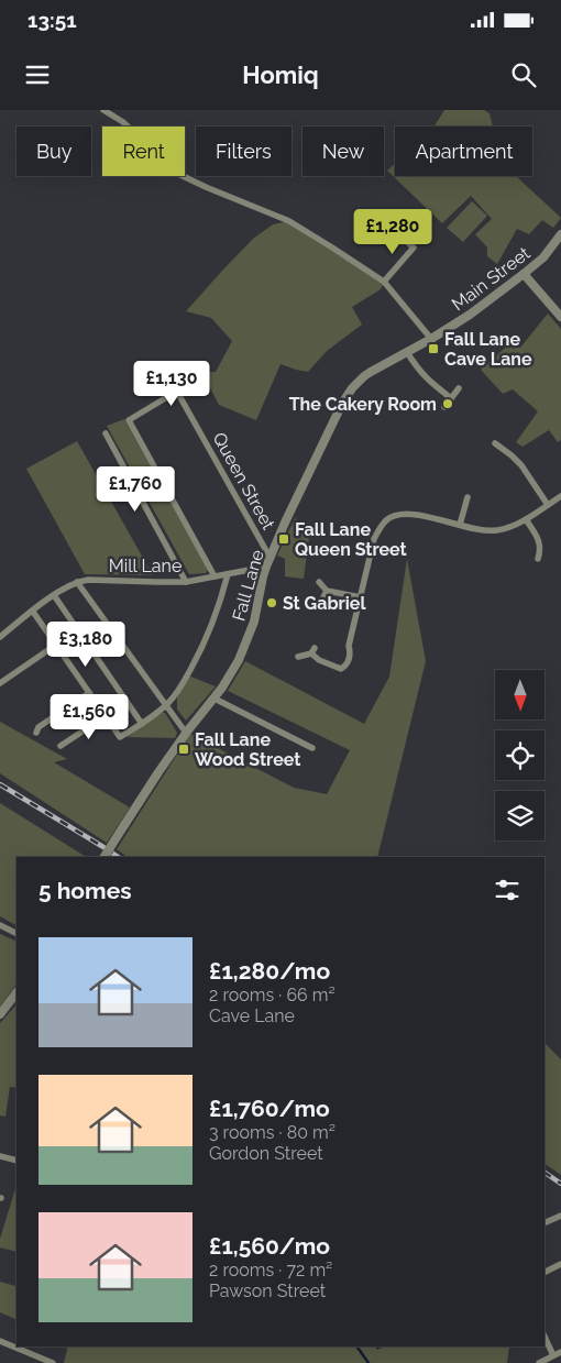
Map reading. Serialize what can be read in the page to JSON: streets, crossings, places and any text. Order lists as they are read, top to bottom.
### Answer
{
  "streets": {
    "street": [
      "Main Street",
      "Queen Street",
      "Mill Lane",
      "Fall Lane"
    ]
  },
  "crossings": [
    ["Main Street", "Fall Lane"],
    ["Queen Street", "Fall Lane"],
    ["Mill Lane", "Fall Lane"]
  ],
  "places": {
    "transit": ["Fall Lane Cave Lane", "Fall Lane Queen Street", "Fall Lane Wood Street"],
    "other": ["The Cakery Room", "St Gabriel"]
  },
  "north": "bottom",
  "page": {
    "status": "13:51",
    "header": "Homiq",
    "chip": [
      "Buy",
      "Rent",
      "Filters",
      "New",
      "Apartment"
    ],
    "price": [
      "£1,280",
      "£1,130",
      "£1,760",
      "£3,180",
      "£1,560"
    ],
    "heading": "5 homes",
    "list": [
      {
        "name": "£1,280/mo",
        "note": "2 rooms · 66 m² · Cave Lane"
      },
      {
        "name": "£1,760/mo",
        "note": "3 rooms · 80 m² · Gordon Street"
      },
      {
        "name": "£1,560/mo",
        "note": "2 rooms · 72 m² · Pawson Street"
      }
    ]
  }
}
